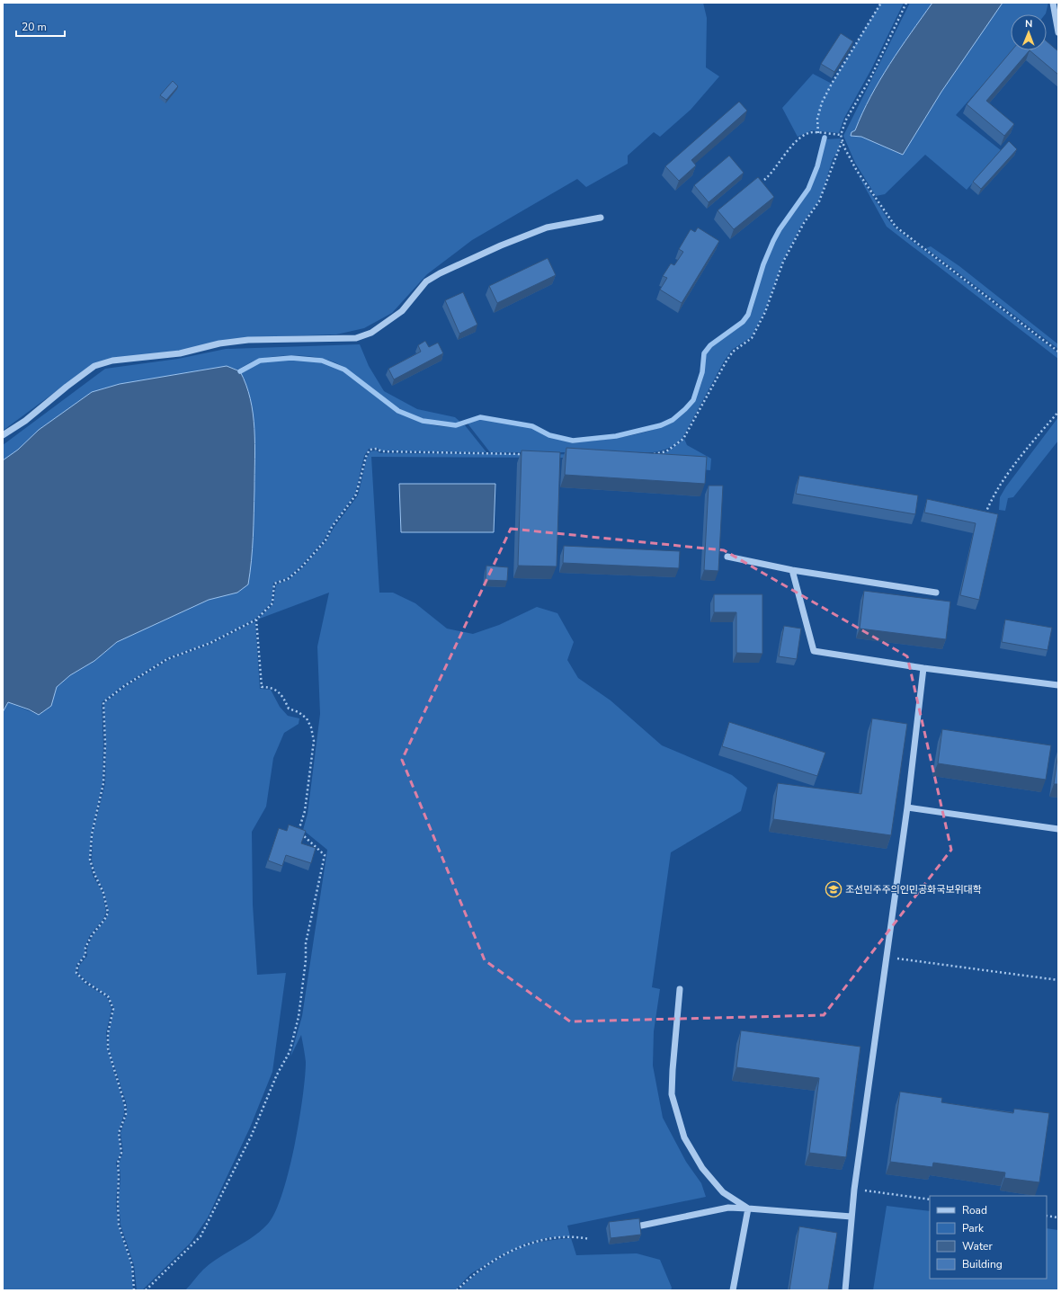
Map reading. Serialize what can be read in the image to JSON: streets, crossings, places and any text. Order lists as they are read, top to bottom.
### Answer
{
  "places": {
    "school or university": ["조선민주주의인민공화국보위대학"]
  },
  "legend": [
    "Road",
    "Park",
    "Water",
    "Building"
  ],
  "scale_bar": "20 m",
  "north": "top"
}
